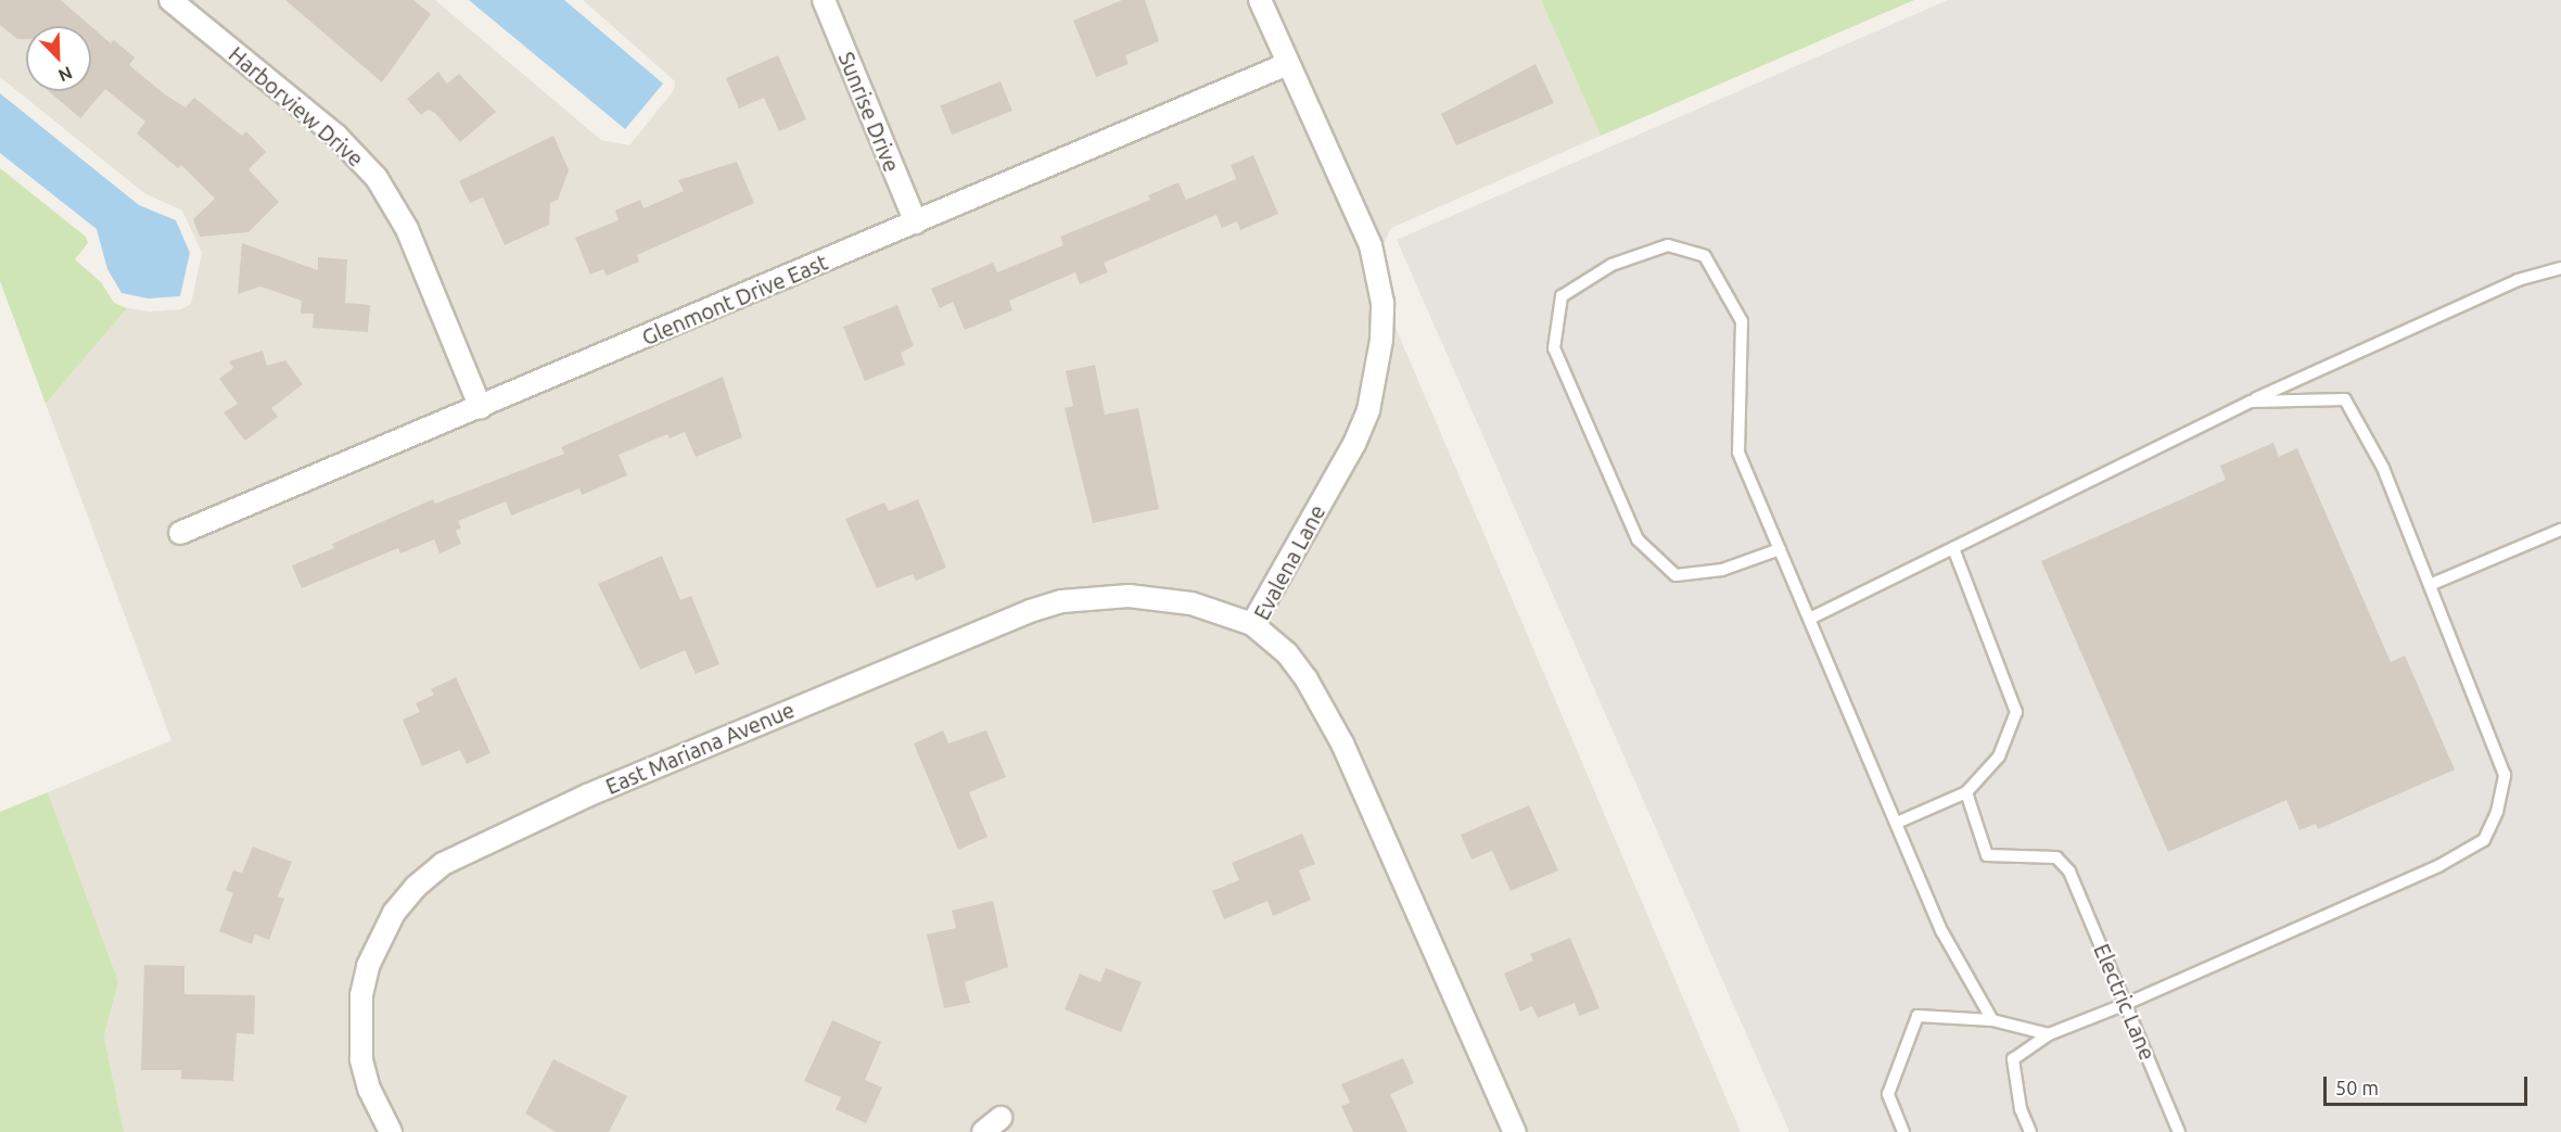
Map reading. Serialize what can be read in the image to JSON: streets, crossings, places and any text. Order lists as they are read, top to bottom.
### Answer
{
  "streets": {
    "street": [
      "Harborview Drive",
      "Sunrise Drive",
      "Glenmont Drive East",
      "Evalena Lane",
      "East Mariana Avenue"
    ],
    "lane": ["Electric Lane"]
  },
  "crossings": [
    ["Harborview Drive", "Glenmont Drive East"],
    ["Sunrise Drive", "Glenmont Drive East"],
    ["Glenmont Drive East", "Evalena Lane"],
    ["Evalena Lane", "East Mariana Avenue"]
  ],
  "scale_bar": "50 m",
  "north": "bottom right"
}
